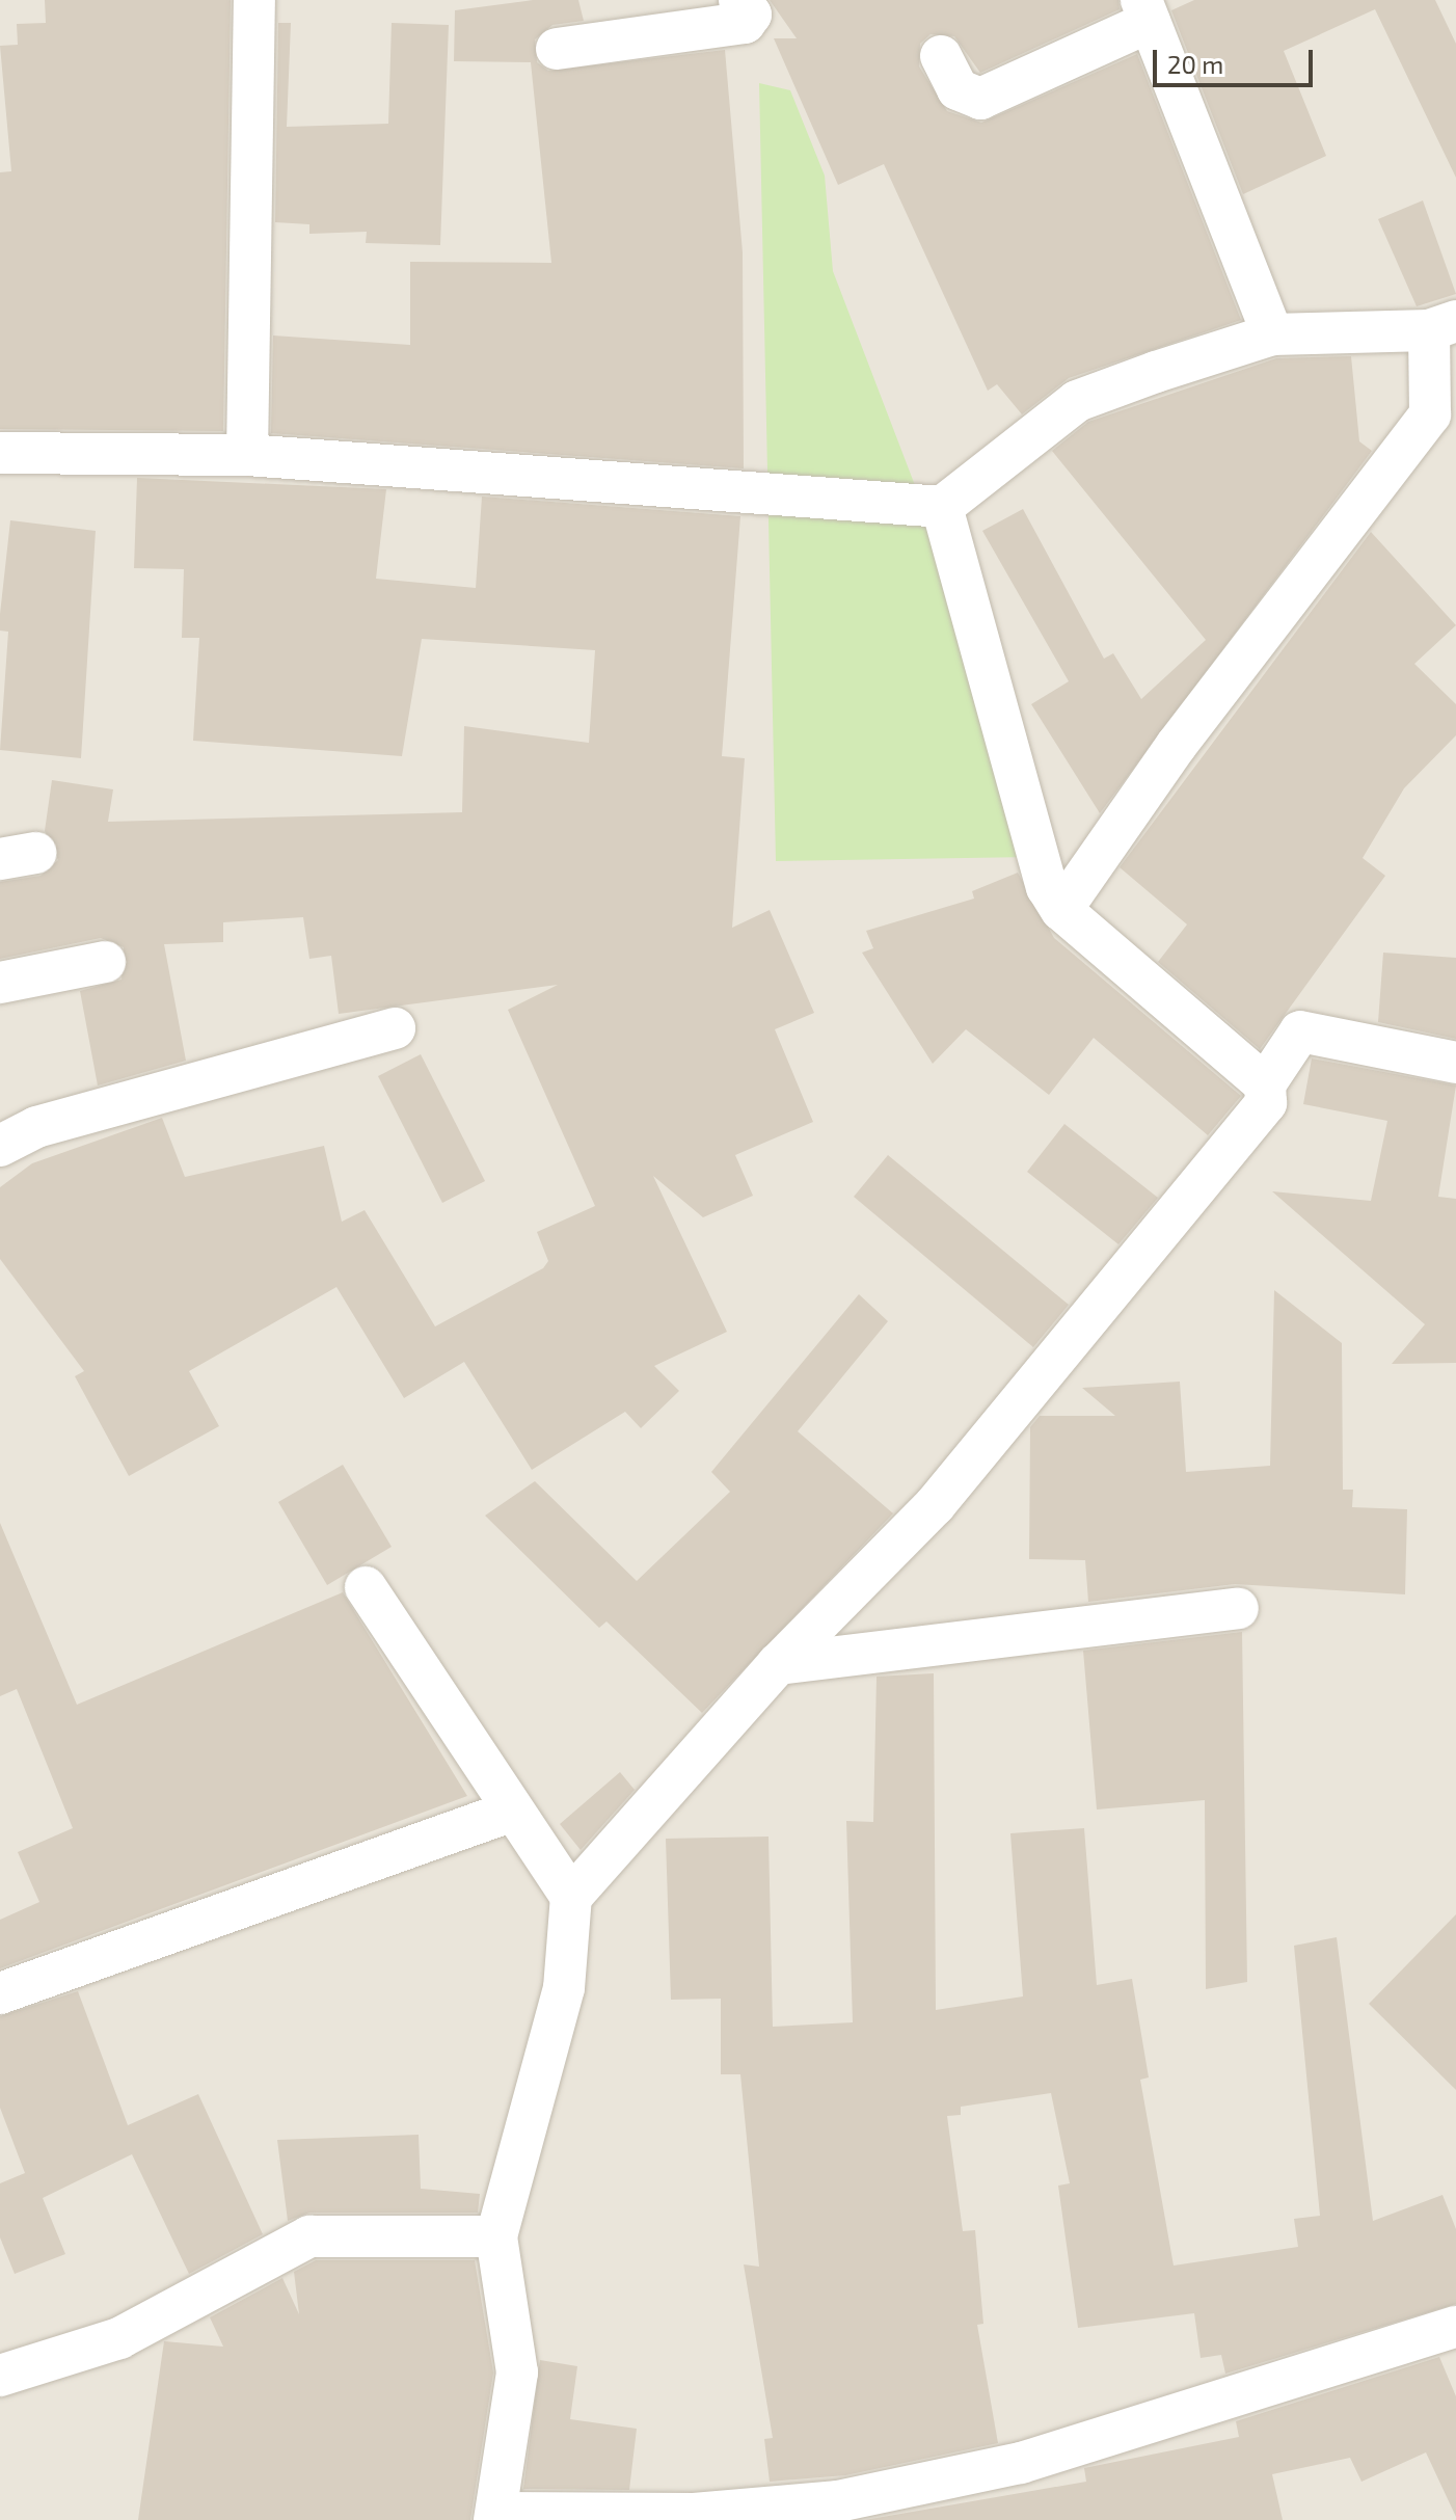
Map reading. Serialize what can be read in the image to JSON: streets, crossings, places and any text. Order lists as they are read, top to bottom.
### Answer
{
  "scale_bar": "20 m"
}
